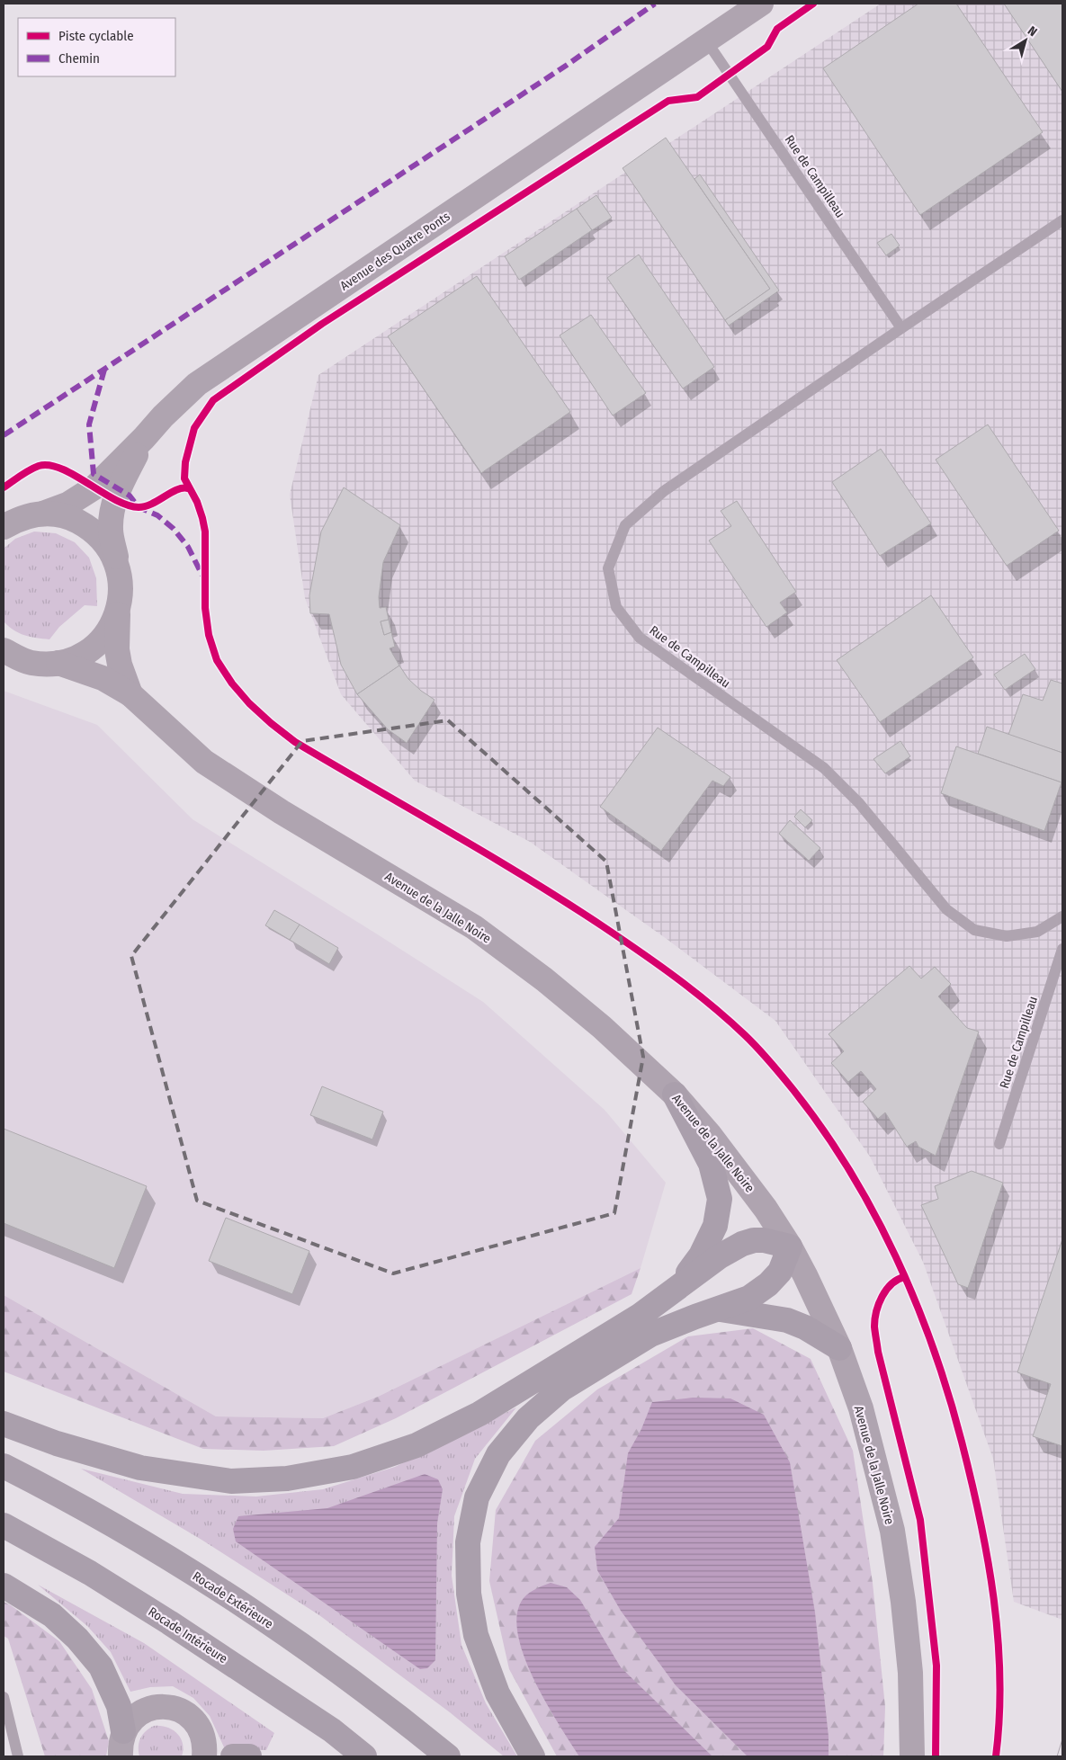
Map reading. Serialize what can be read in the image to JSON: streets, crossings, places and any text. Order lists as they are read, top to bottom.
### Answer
{
  "streets": {
    "highway": ["Rocade Extérieure", "Rocade Intérieure"],
    "main road": ["Avenue des Quatre Ponts", "Avenue de la Jalle Noire"],
    "lane": ["Rue de Campilleau"]
  },
  "crossings": [
    ["Rue de Campilleau", "Avenue des Quatre Ponts"]
  ],
  "legend": ["Piste cyclable", "Chemin"],
  "north": "top right"
}
